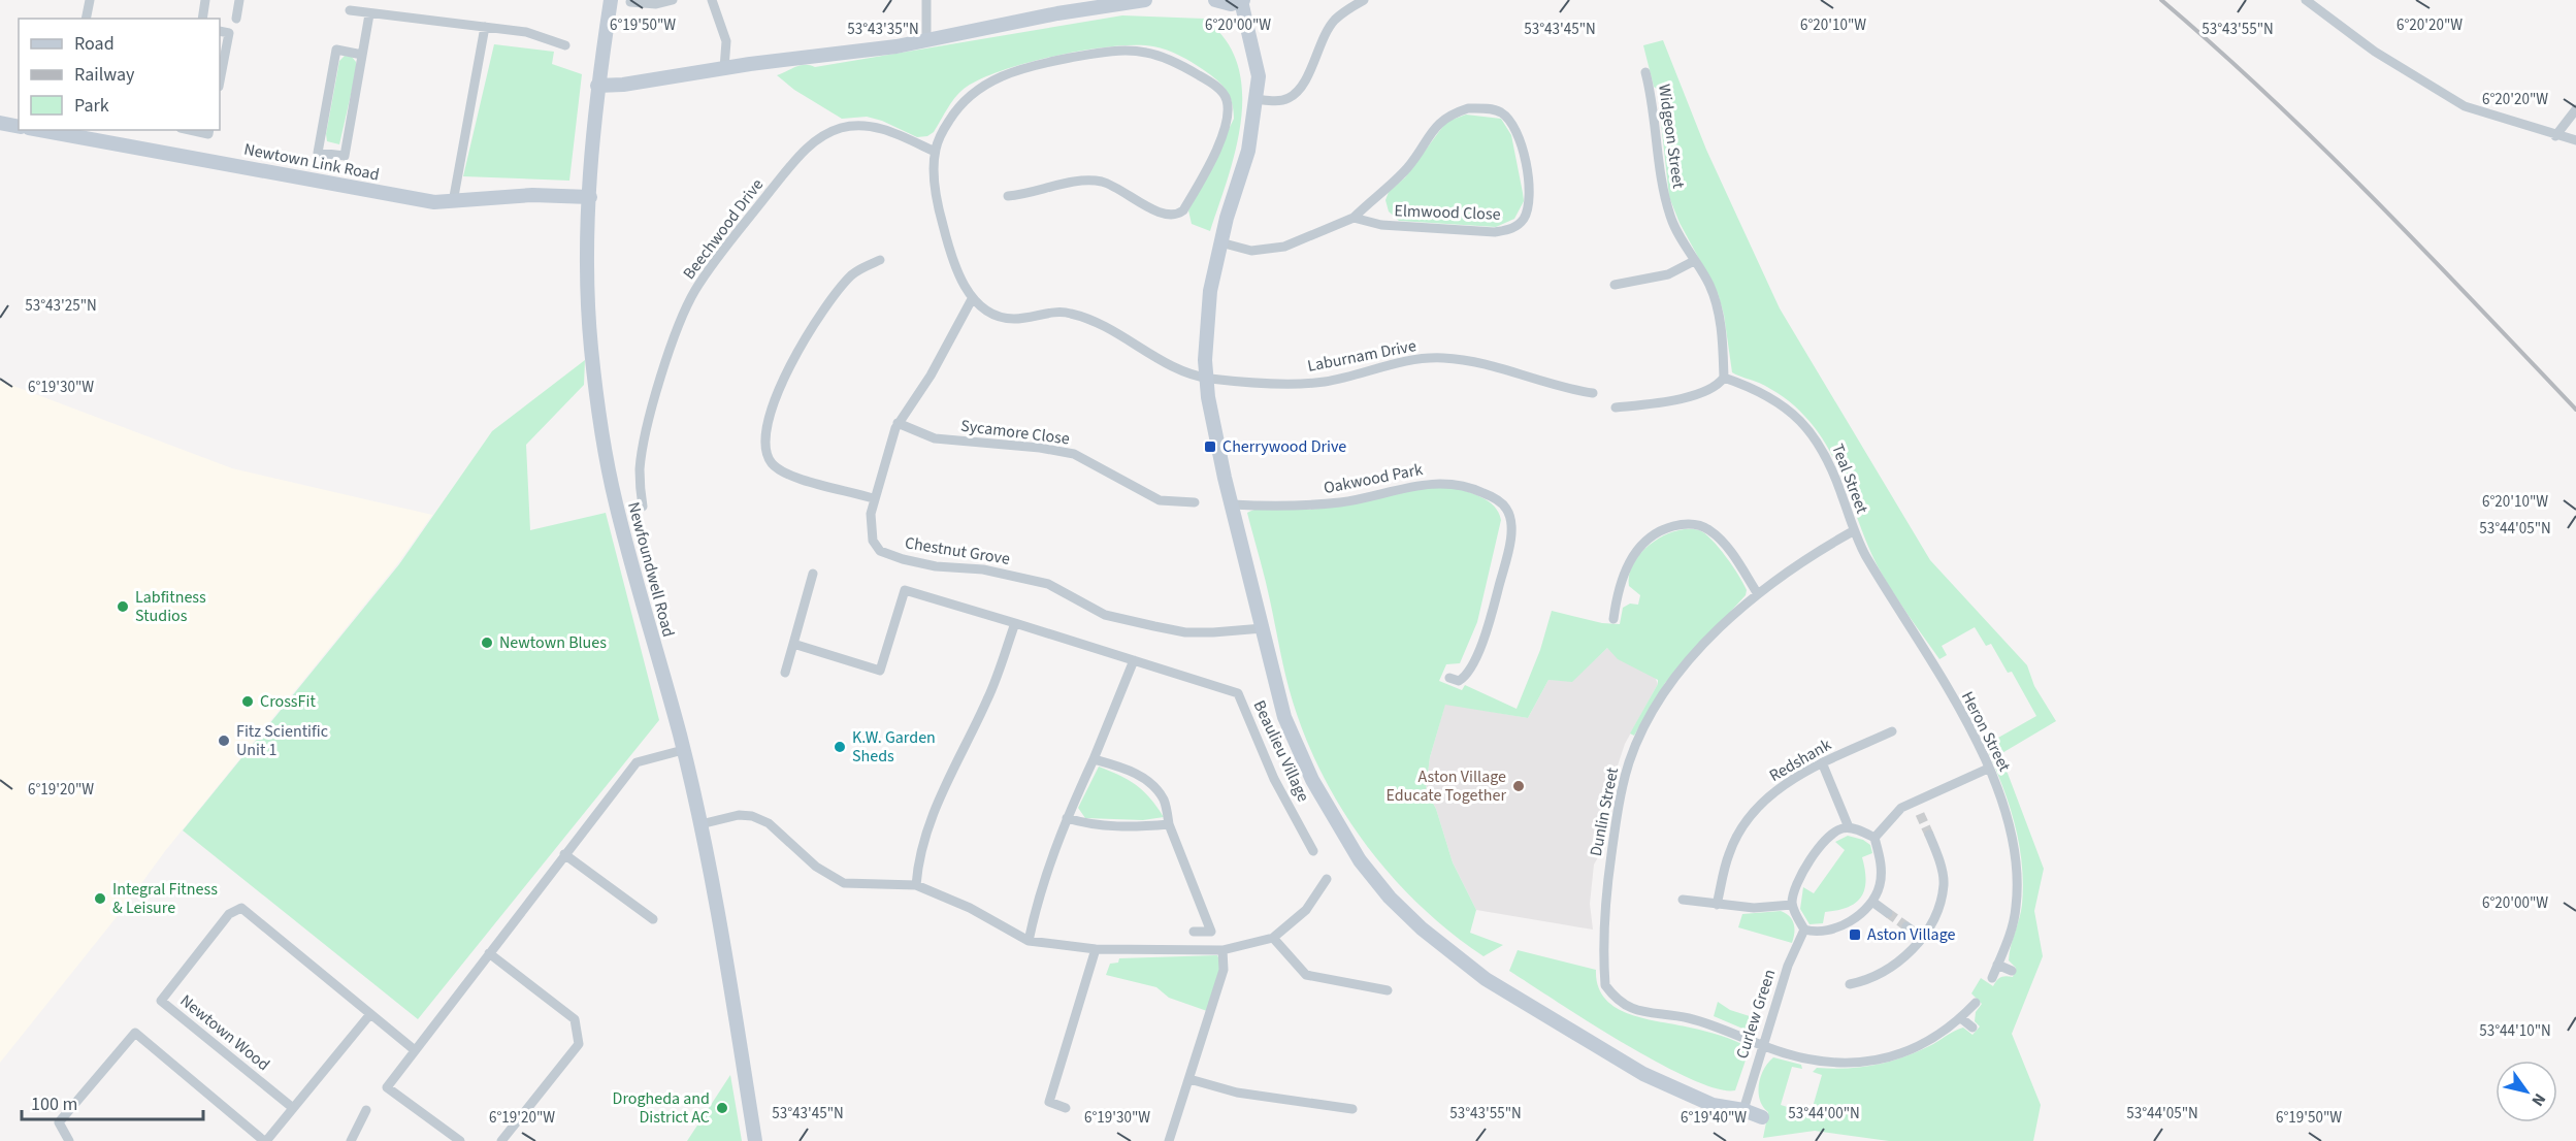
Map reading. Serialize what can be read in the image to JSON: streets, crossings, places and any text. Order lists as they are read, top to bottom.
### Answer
{
  "streets": {
    "street": [
      "Widgeon Street",
      "Newtown Link Road",
      "Elmwood Close",
      "Beechwood Drive",
      "Laburnam Drive",
      "Sycamore Close",
      "Oakwood Park",
      "Teal Street",
      "Chestnut Grove",
      "Newfoundwell Road",
      "Heron Street",
      "Beaulieu Village",
      "Redshank",
      "Dunlin Street",
      "Curlew Green",
      "Newtown Wood"
    ]
  },
  "crossings": [
    ["Widgeon Street", "Teal Street"],
    ["Newtown Link Road", "Newfoundwell Road"],
    ["Sycamore Close", "Chestnut Grove"],
    ["Teal Street", "Heron Street"],
    ["Teal Street", "Dunlin Street"],
    ["Heron Street", "Dunlin Street"],
    ["Dunlin Street", "Curlew Green"]
  ],
  "places": {
    "transit": ["Cherrywood Drive", "Aston Village"],
    "other": [
      "Labfitness Studios",
      "Newtown Blues",
      "CrossFit",
      "Fitz Scientific Unit 1",
      "K.W. Garden Sheds",
      "Aston Village Educate Together",
      "Integral Fitness & Leisure",
      "Drogheda and District AC"
    ]
  },
  "legend": ["Road", "Railway", "Park"],
  "scale_bar": "100 m",
  "north": "bottom right",
  "coordinates": [
    "6°19'50\"W",
    "6°20'00\"W",
    "6°20'10\"W",
    "6°20'20\"W",
    "53°43'35\"N",
    "53°43'45\"N",
    "53°43'55\"N",
    "53°43'25\"N",
    "6°19'30\"W",
    "53°44'05\"N",
    "6°19'20\"W",
    "53°44'10\"N",
    "53°44'00\"N",
    "6°19'40\"W"
  ]
}
